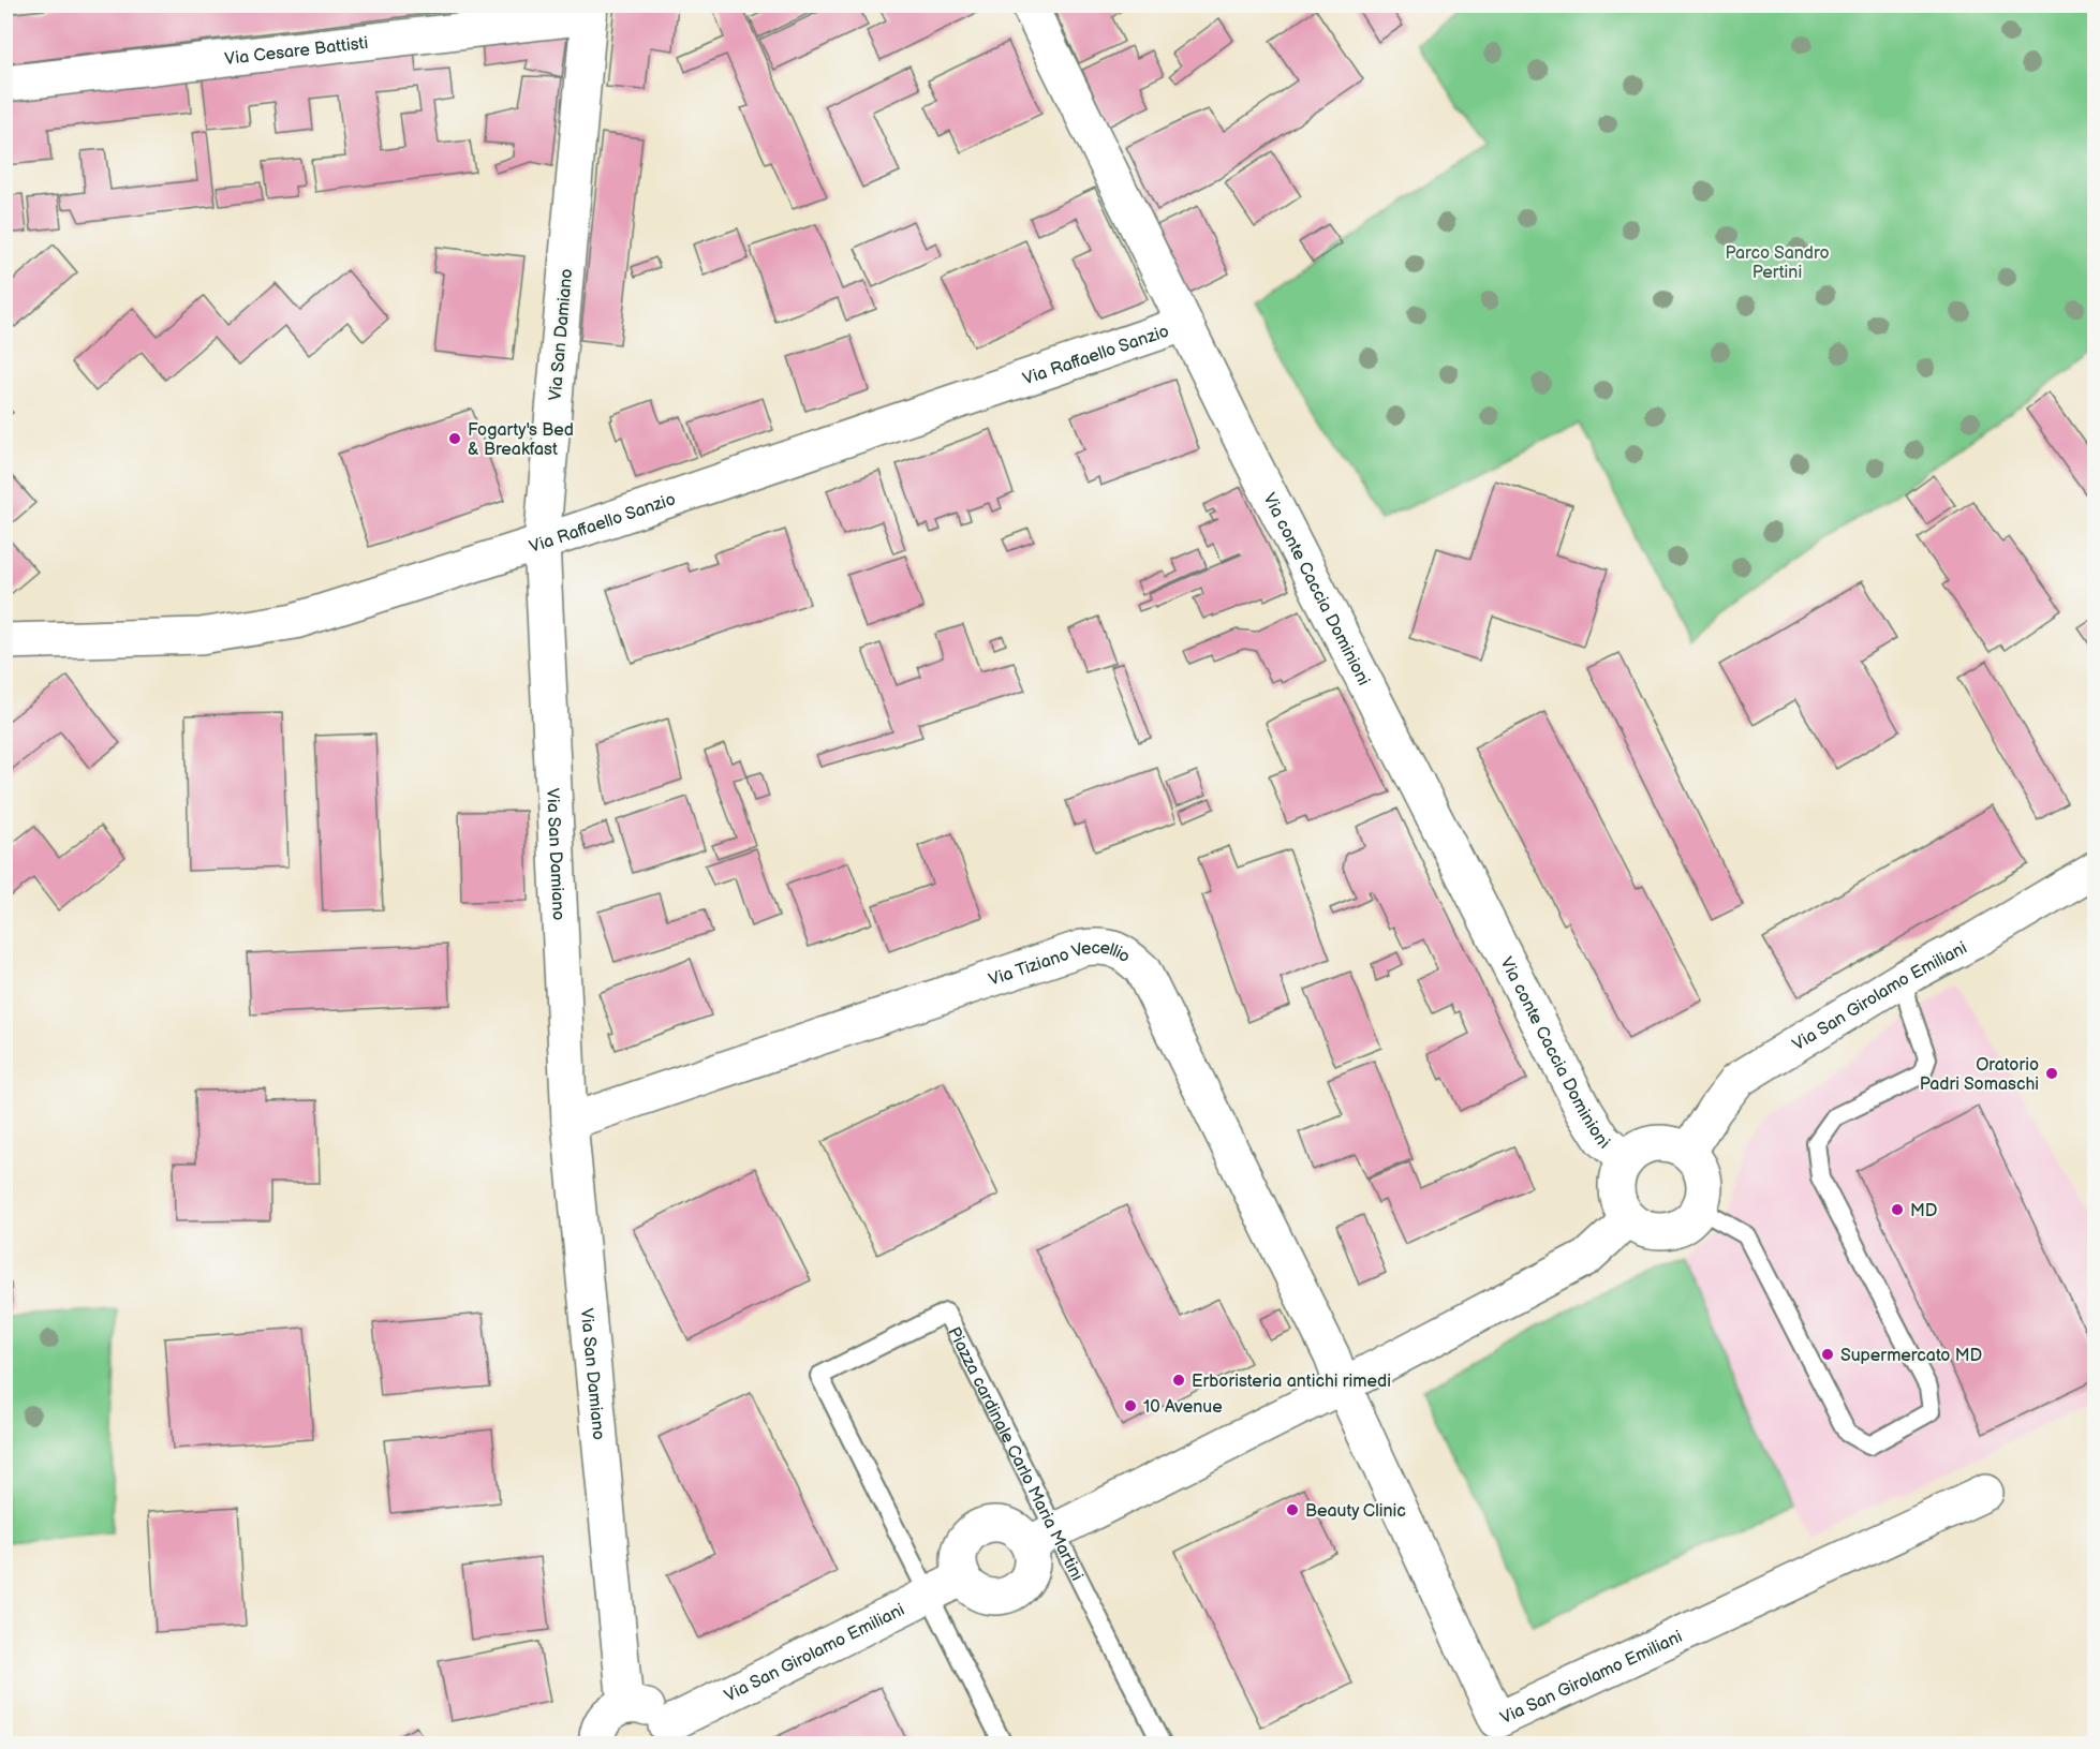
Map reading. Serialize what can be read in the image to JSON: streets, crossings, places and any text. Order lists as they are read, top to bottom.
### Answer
{
  "streets": {
    "street": [
      "Via Cesare Battisti",
      "Via San Damiano",
      "Via Raffaello Sanzio",
      "Via conte Caccia Dominioni",
      "Via Tiziano Vecellio",
      "Via San Girolamo Emiliani"
    ],
    "lane": ["Piazza cardinale Carlo Maria Martini"]
  },
  "crossings": [
    ["Via Cesare Battisti", "Via San Damiano"],
    ["Via San Damiano", "Via Raffaello Sanzio"],
    ["Via San Damiano", "Via Tiziano Vecellio"],
    ["Via Raffaello Sanzio", "Via conte Caccia Dominioni"],
    ["Via conte Caccia Dominioni", "Via San Girolamo Emiliani"],
    ["Via Tiziano Vecellio", "Via San Girolamo Emiliani"],
    ["Via San Girolamo Emiliani", "Piazza cardinale Carlo Maria Martini"]
  ],
  "parks": ["Parco Sandro Pertini"],
  "places": [
    "Fogarty's Bed & Breakfast",
    "Oratorio Padri Somaschi",
    "MD",
    "Supermercato MD",
    "Erboristeria antichi rimedi",
    "10 Avenue",
    "Beauty Clinic"
  ]
}
